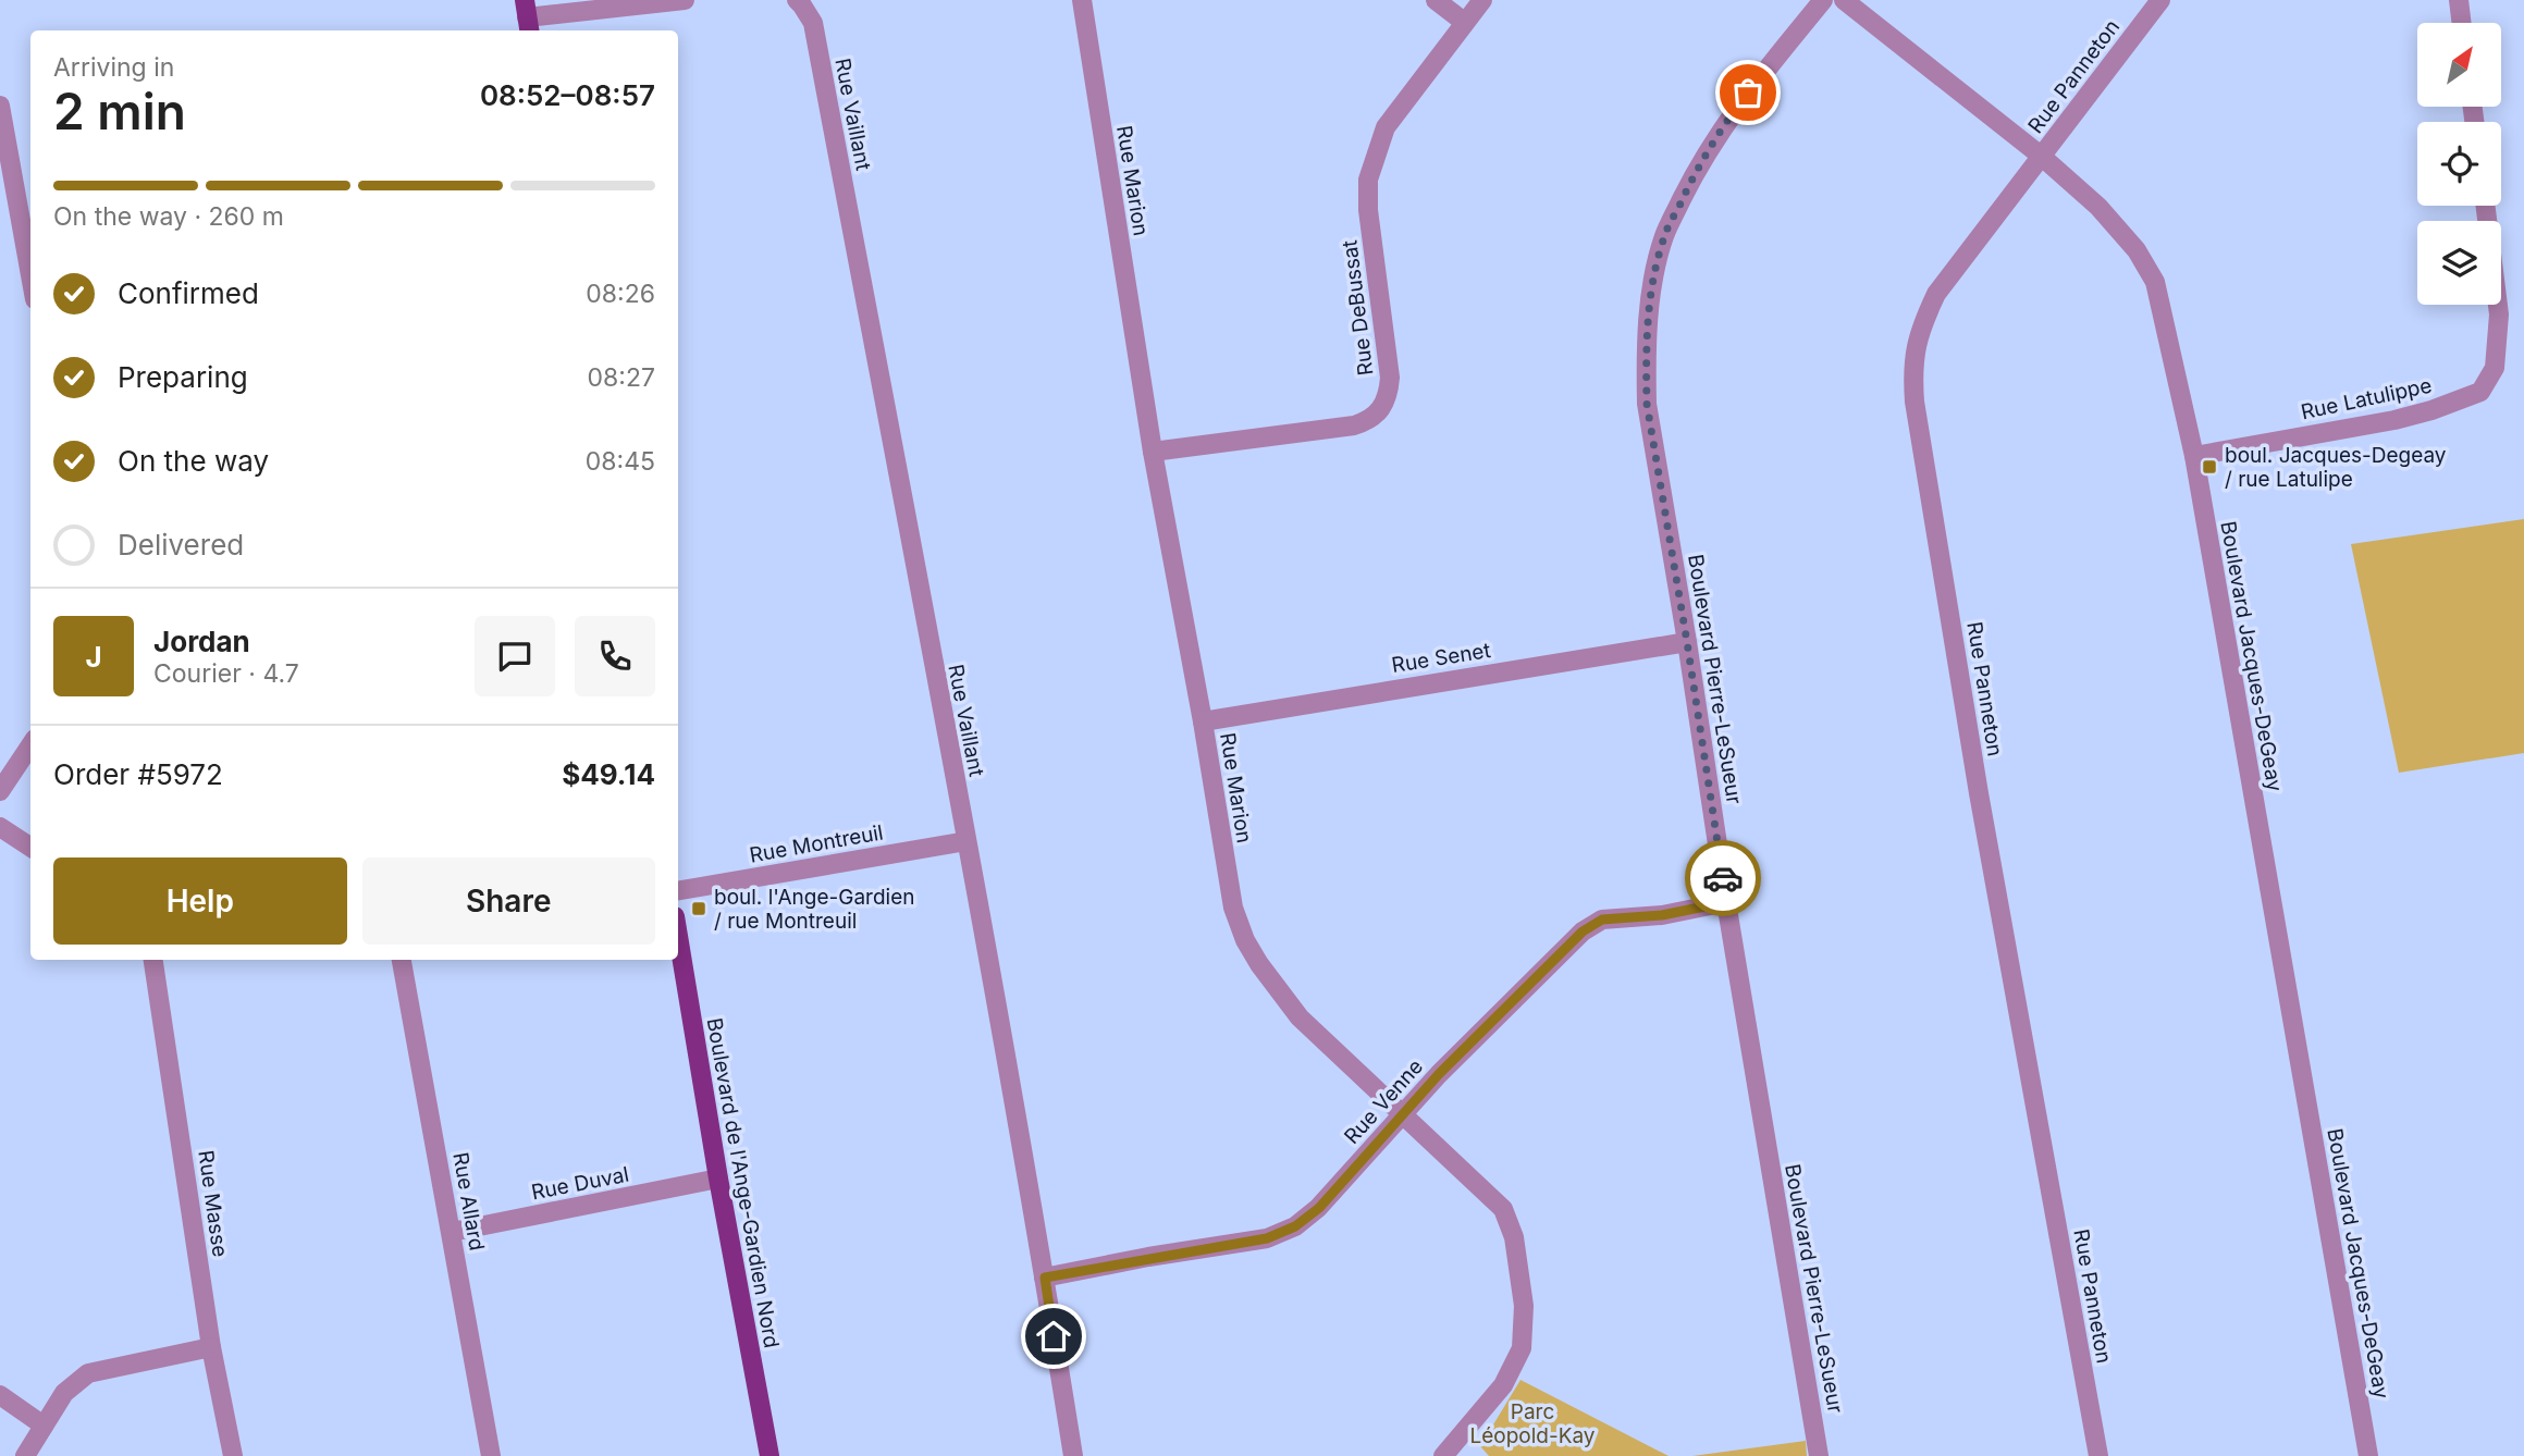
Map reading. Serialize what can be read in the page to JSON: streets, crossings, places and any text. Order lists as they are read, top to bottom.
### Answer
{
  "streets": {
    "main road": ["Boulevard de l'Ange-Gardien Nord"],
    "street": [
      "Rue Panneton",
      "Rue Vaillant",
      "Rue Marion",
      "Rue DeBussat",
      "Rue Latulippe",
      "Boulevard Jacques-DeGeay",
      "Rue Senet",
      "Boulevard Pierre-LeSueur",
      "Rue Montreuil",
      "Rue Venne",
      "Rue Duval",
      "Rue Allard",
      "Rue Masse"
    ]
  },
  "crossings": [
    ["Rue Panneton", "Boulevard Jacques-DeGeay"],
    ["Rue Vaillant", "Rue Montreuil"],
    ["Rue Vaillant", "Rue Venne"],
    ["Rue Marion", "Rue DeBussat"],
    ["Rue Marion", "Rue Senet"],
    ["Rue Marion", "Rue Venne"],
    ["Rue Latulippe", "Boulevard Jacques-DeGeay"],
    ["Rue Senet", "Boulevard Pierre-LeSueur"],
    ["Boulevard Pierre-LeSueur", "Rue Venne"],
    ["Rue Duval", "Boulevard de l'Ange-Gardien Nord"],
    ["Rue Duval", "Rue Allard"]
  ],
  "parks": ["Parc Léopold-Kay"],
  "places": {
    "transit": ["boul. Jacques-Degeay / rue Latulipe", "boul. l'Ange-Gardien / rue Montreuil"]
  },
  "north": "top right",
  "page": {
    "heading": ["2 min", "Arriving in", "08:52–08:57"],
    "panel": [
      "Jordan",
      "Courier · 4.7",
      "Order #5972",
      "$49.14"
    ],
    "bar": "On the way · 260 m",
    "list": [
      ["Confirmed", "08:26"],
      ["Preparing", "08:27"],
      ["On the way", "08:45"],
      "Delivered"
    ],
    "round": "J",
    "buttons": ["Help", "Share"]
  }
}
